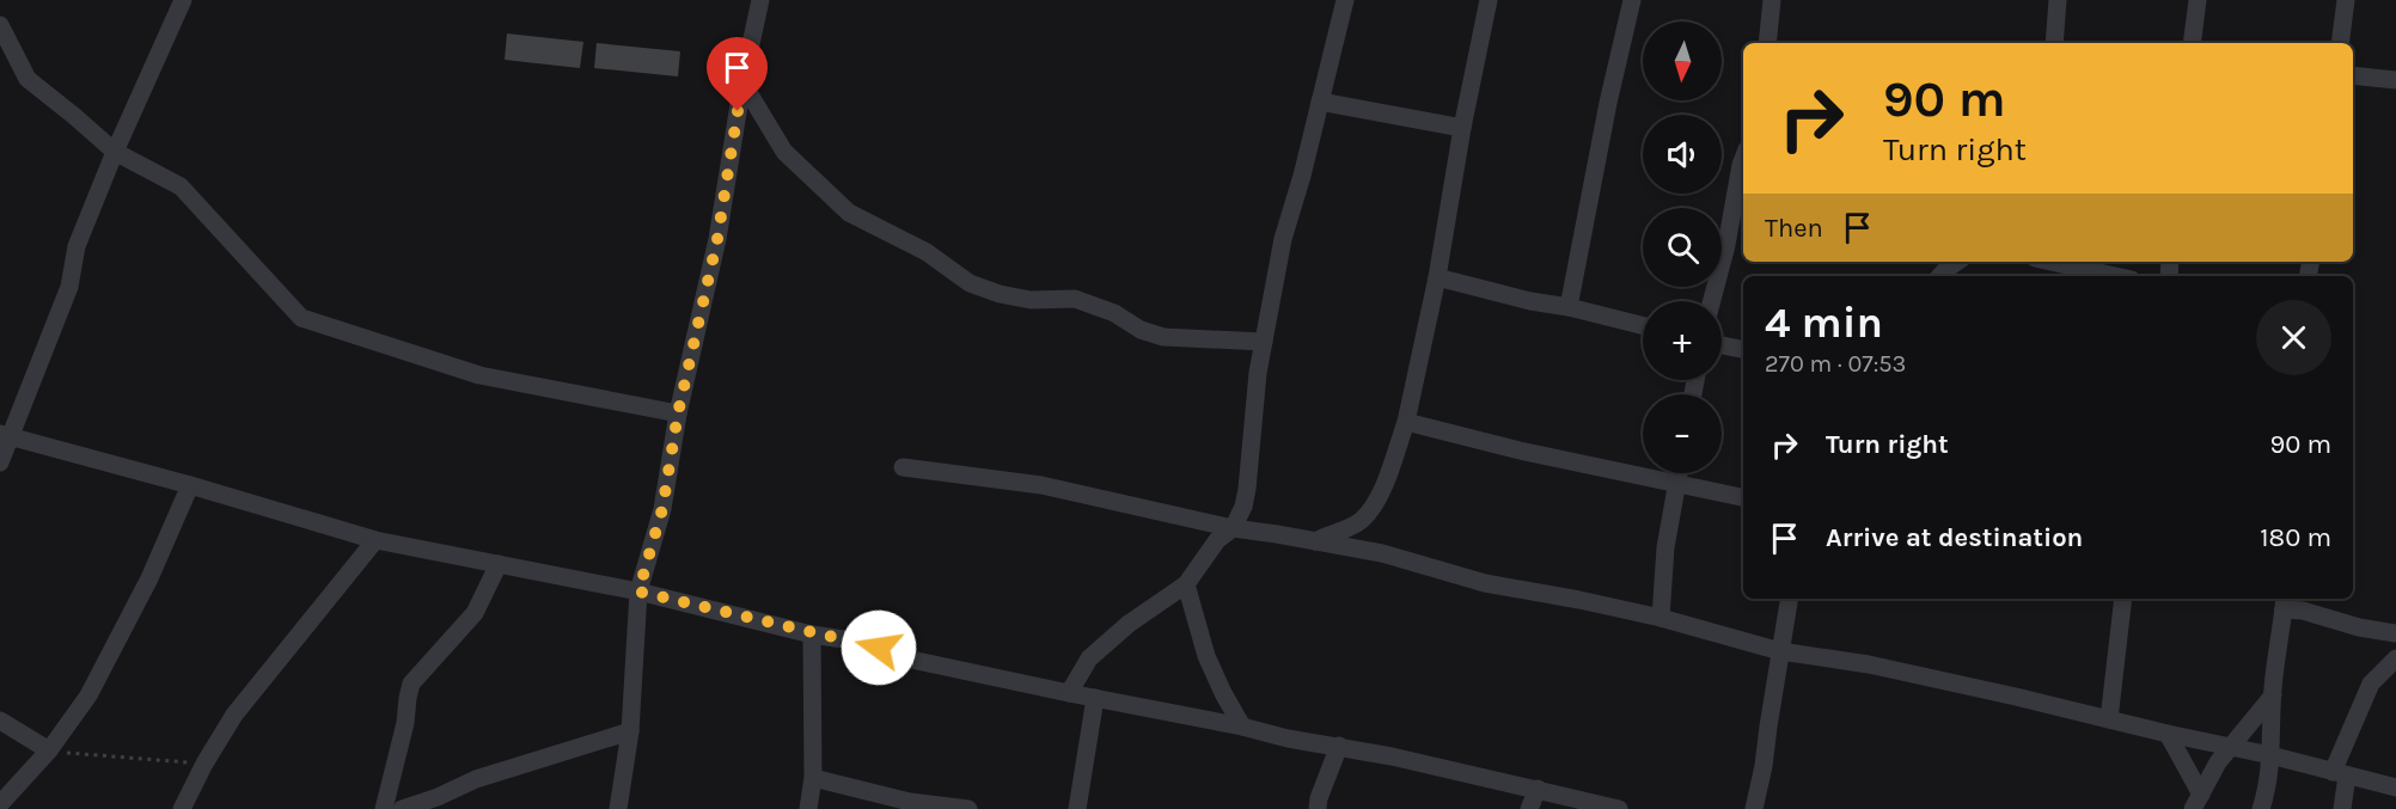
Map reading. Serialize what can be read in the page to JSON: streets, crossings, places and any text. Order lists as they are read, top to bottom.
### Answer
{
  "north": "bottom",
  "page": {
    "map_buttons": ["+", "−"],
    "turn": ["90 m", "Turn right"],
    "then": "Then",
    "heading": ["4 min", "270 m · 07:53"],
    "list": [
      {
        "name": "Turn right",
        "value": "90 m"
      },
      {
        "name": "Arrive at destination",
        "value": "180 m"
      }
    ]
  }
}
